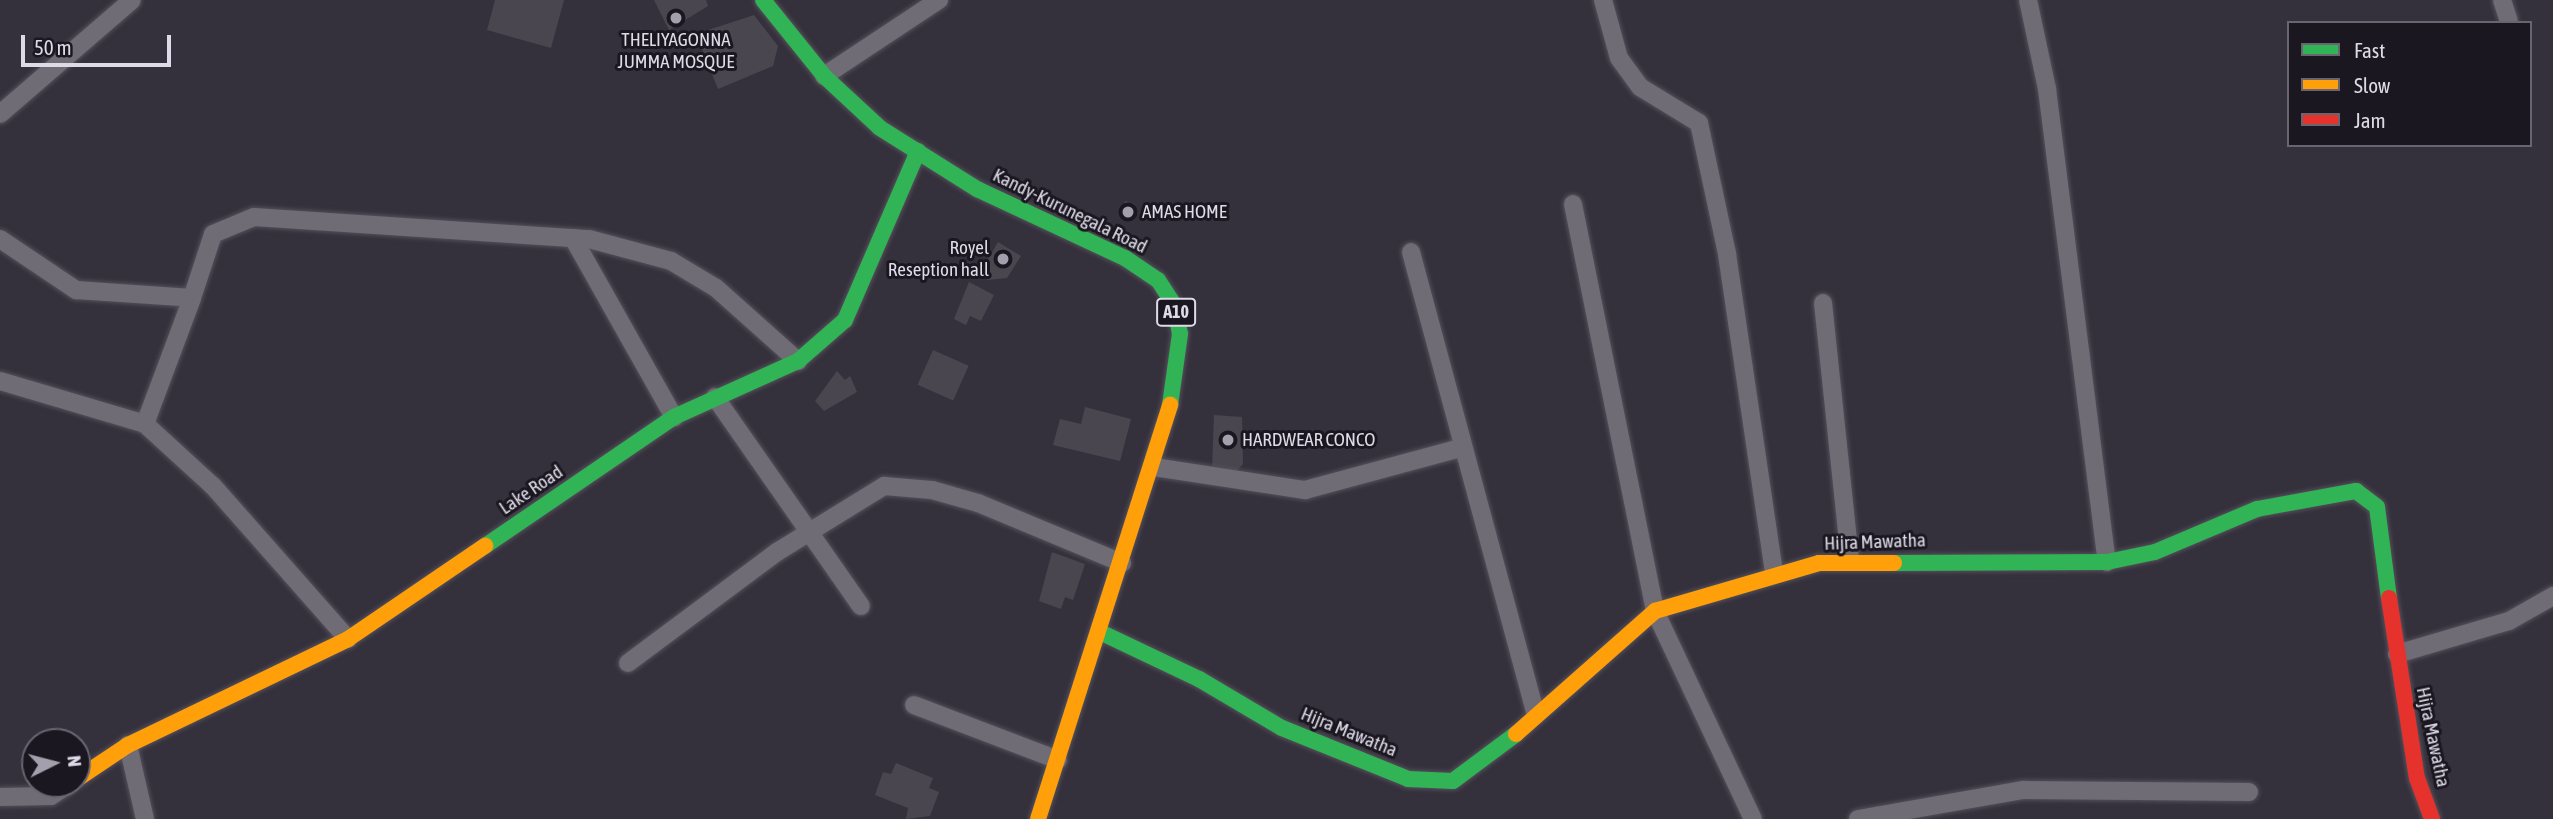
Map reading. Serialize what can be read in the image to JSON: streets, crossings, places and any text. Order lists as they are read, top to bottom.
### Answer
{
  "streets": {
    "main road": [
      "Kandy-Kurunegala Road",
      "A10",
      "Lake Road",
      "Hijra Mawatha"
    ]
  },
  "crossings": [
    ["Kandy-Kurunegala Road", "Lake Road"],
    ["Kandy-Kurunegala Road", "Hijra Mawatha"]
  ],
  "places": [
    "THELIYAGONNA JUMMA MOSQUE",
    "AMAS HOME",
    "Royel Reseption hall",
    "HARDWEAR CONCO"
  ],
  "legend": ["Fast", "Slow", "Jam"],
  "scale_bar": "50 m",
  "north": "right"
}
